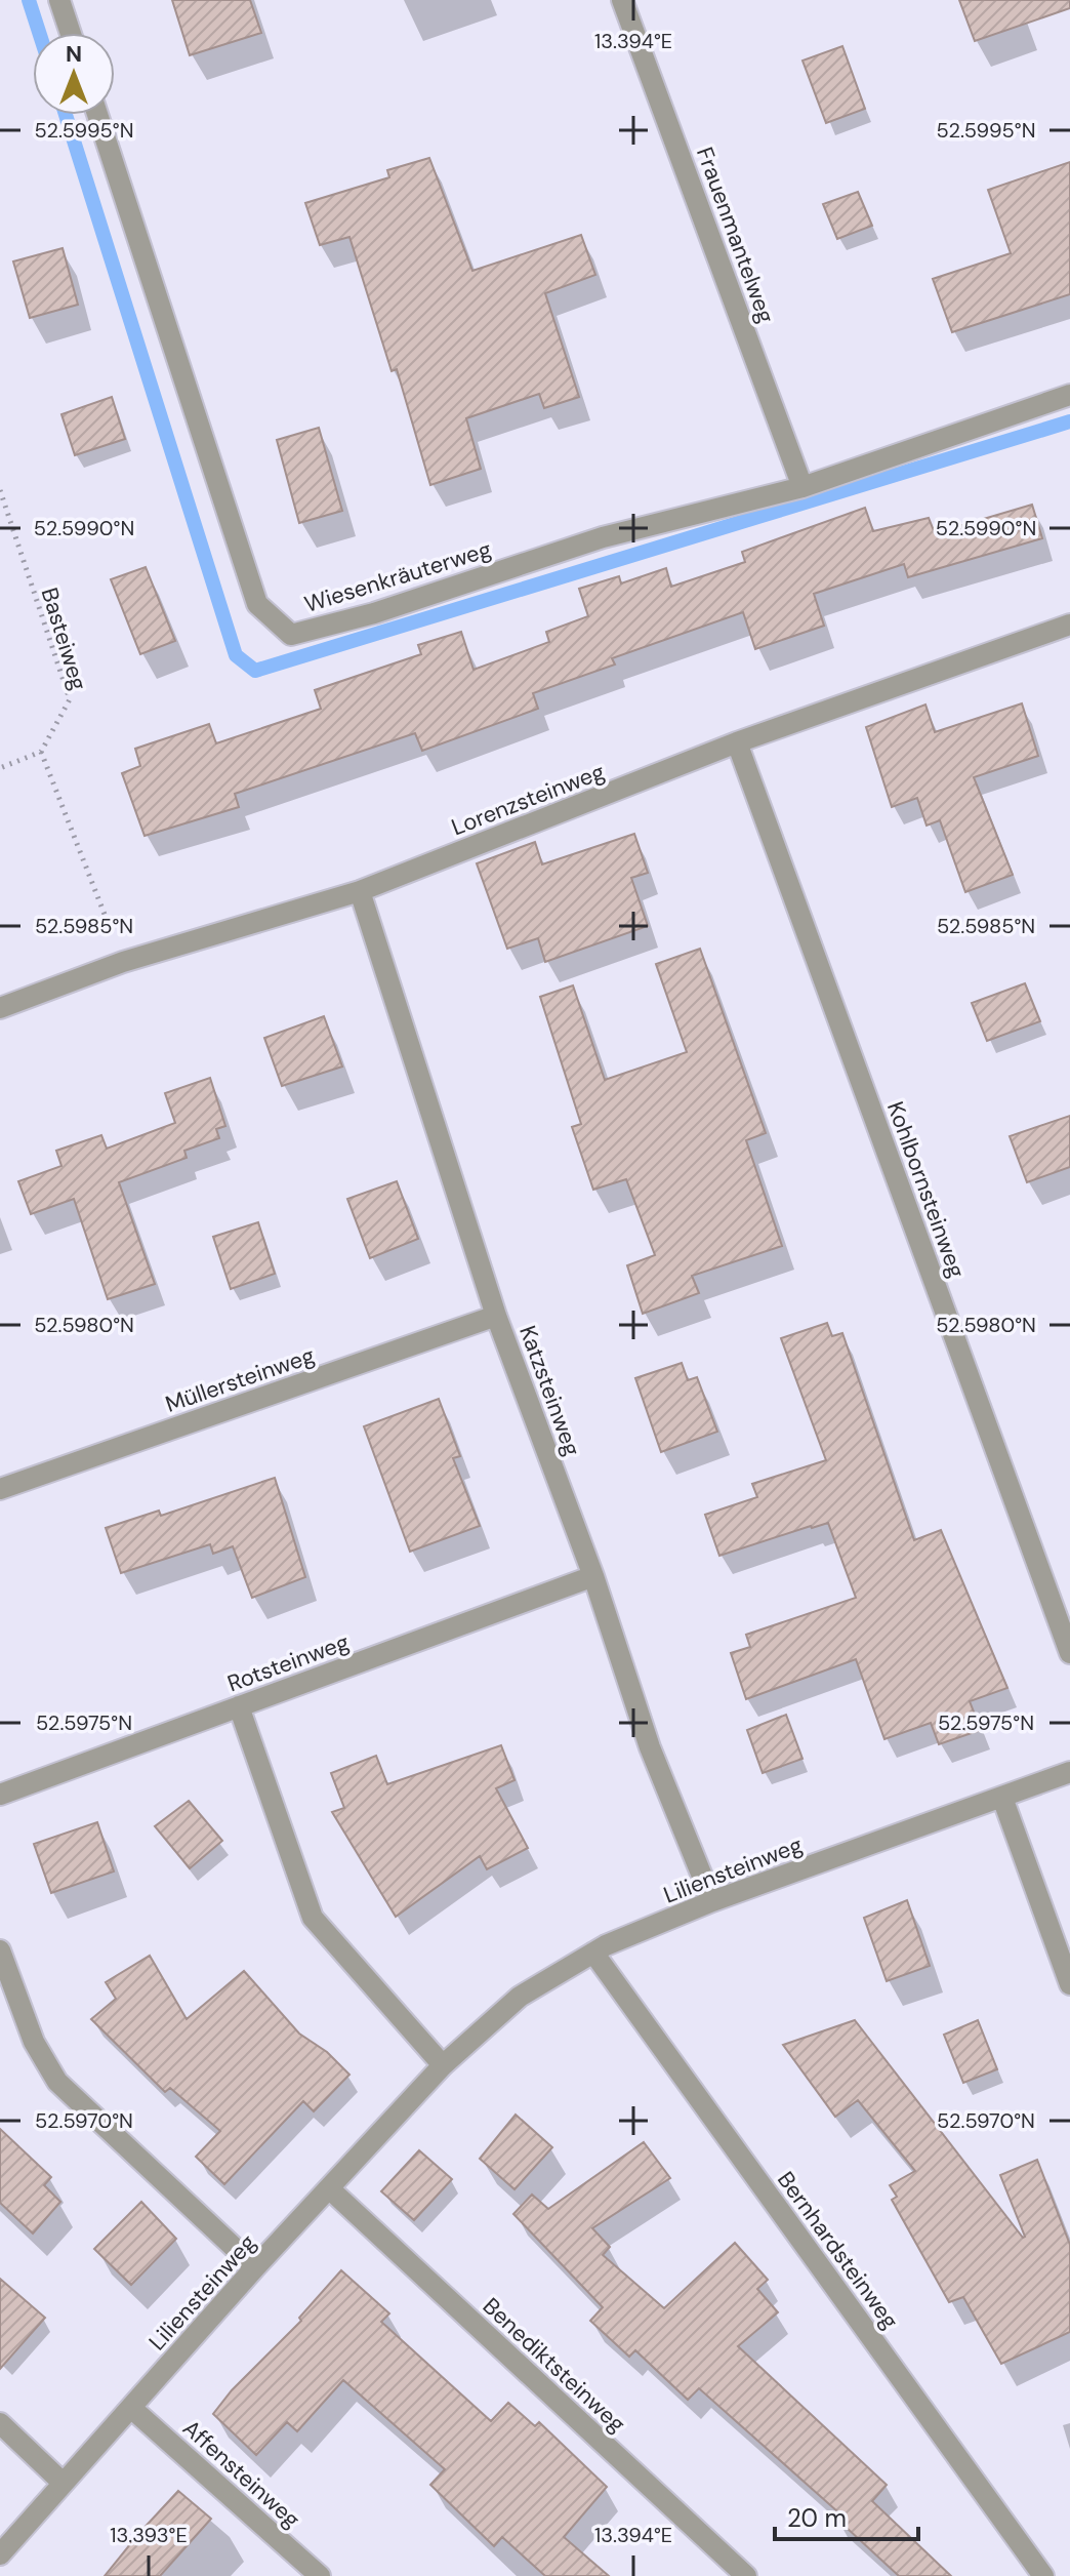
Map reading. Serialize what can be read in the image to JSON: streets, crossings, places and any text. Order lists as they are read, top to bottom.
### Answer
{
  "streets": {
    "lane": [
      "Frauenmantelweg",
      "Wiesenkräuterweg",
      "Lorenzsteinweg",
      "Kohlbornsteinweg",
      "Müllersteinweg",
      "Katzsteinweg",
      "Rotsteinweg",
      "Liliensteinweg",
      "Bernhardsteinweg",
      "Benediktsteinweg",
      "Affensteinweg"
    ],
    "path": ["Basteiweg"]
  },
  "crossings": [
    ["Frauenmantelweg", "Wiesenkräuterweg"],
    ["Lorenzsteinweg", "Kohlbornsteinweg"],
    ["Lorenzsteinweg", "Katzsteinweg"],
    ["Müllersteinweg", "Katzsteinweg"],
    ["Katzsteinweg", "Rotsteinweg"],
    ["Katzsteinweg", "Liliensteinweg"],
    ["Liliensteinweg", "Bernhardsteinweg"],
    ["Liliensteinweg", "Benediktsteinweg"],
    ["Liliensteinweg", "Affensteinweg"]
  ],
  "scale_bar": "20 m",
  "north": "top",
  "coordinates": [
    "13.394°E",
    "52.5995°N",
    "52.5990°N",
    "52.5985°N",
    "52.5980°N",
    "52.5975°N",
    "52.5970°N",
    "13.393°E"
  ]
}
